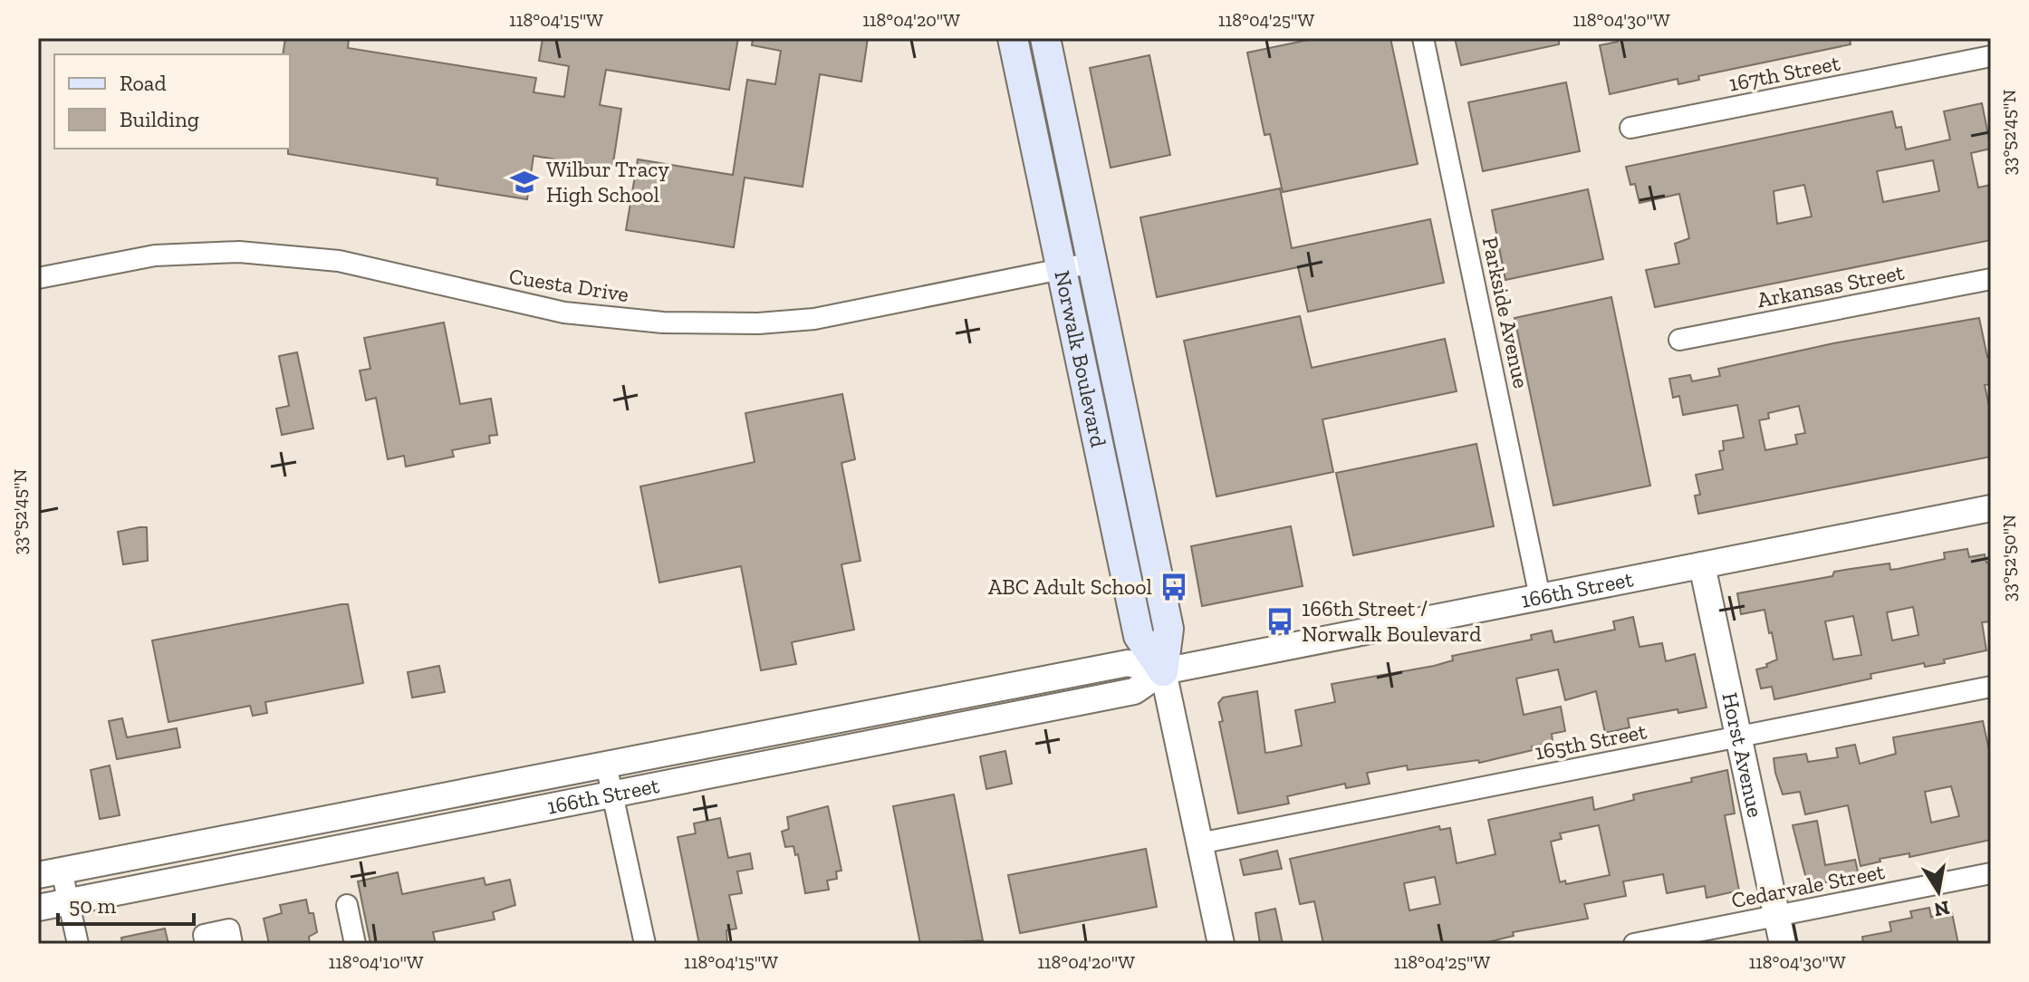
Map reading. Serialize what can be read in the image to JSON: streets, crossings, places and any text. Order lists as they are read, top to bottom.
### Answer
{
  "streets": {
    "main road": ["Norwalk Boulevard"],
    "street": [
      "167th Street",
      "Cuesta Drive",
      "Arkansas Street",
      "Parkside Avenue",
      "166th Street",
      "165th Street",
      "Horst Avenue",
      "Cedarvale Street"
    ]
  },
  "crossings": [
    ["Cuesta Drive", "Norwalk Boulevard"],
    ["Parkside Avenue", "166th Street"],
    ["Norwalk Boulevard", "166th Street"],
    ["Norwalk Boulevard", "165th Street"],
    ["166th Street", "Horst Avenue"],
    ["165th Street", "Horst Avenue"],
    ["Horst Avenue", "Cedarvale Street"]
  ],
  "places": {
    "school or university": ["Wilbur Tracy High School"],
    "bus stop": ["ABC Adult School", "166th Street / Norwalk Boulevard"]
  },
  "legend": ["Road", "Building"],
  "scale_bar": "50 m",
  "north": "bottom",
  "coordinates": [
    "118°04'15\"W",
    "118°04'20\"W",
    "118°04'25\"W",
    "118°04'30\"W",
    "33°52'45\"N",
    "33°52'50\"N",
    "118°04'10\"W"
  ]
}
